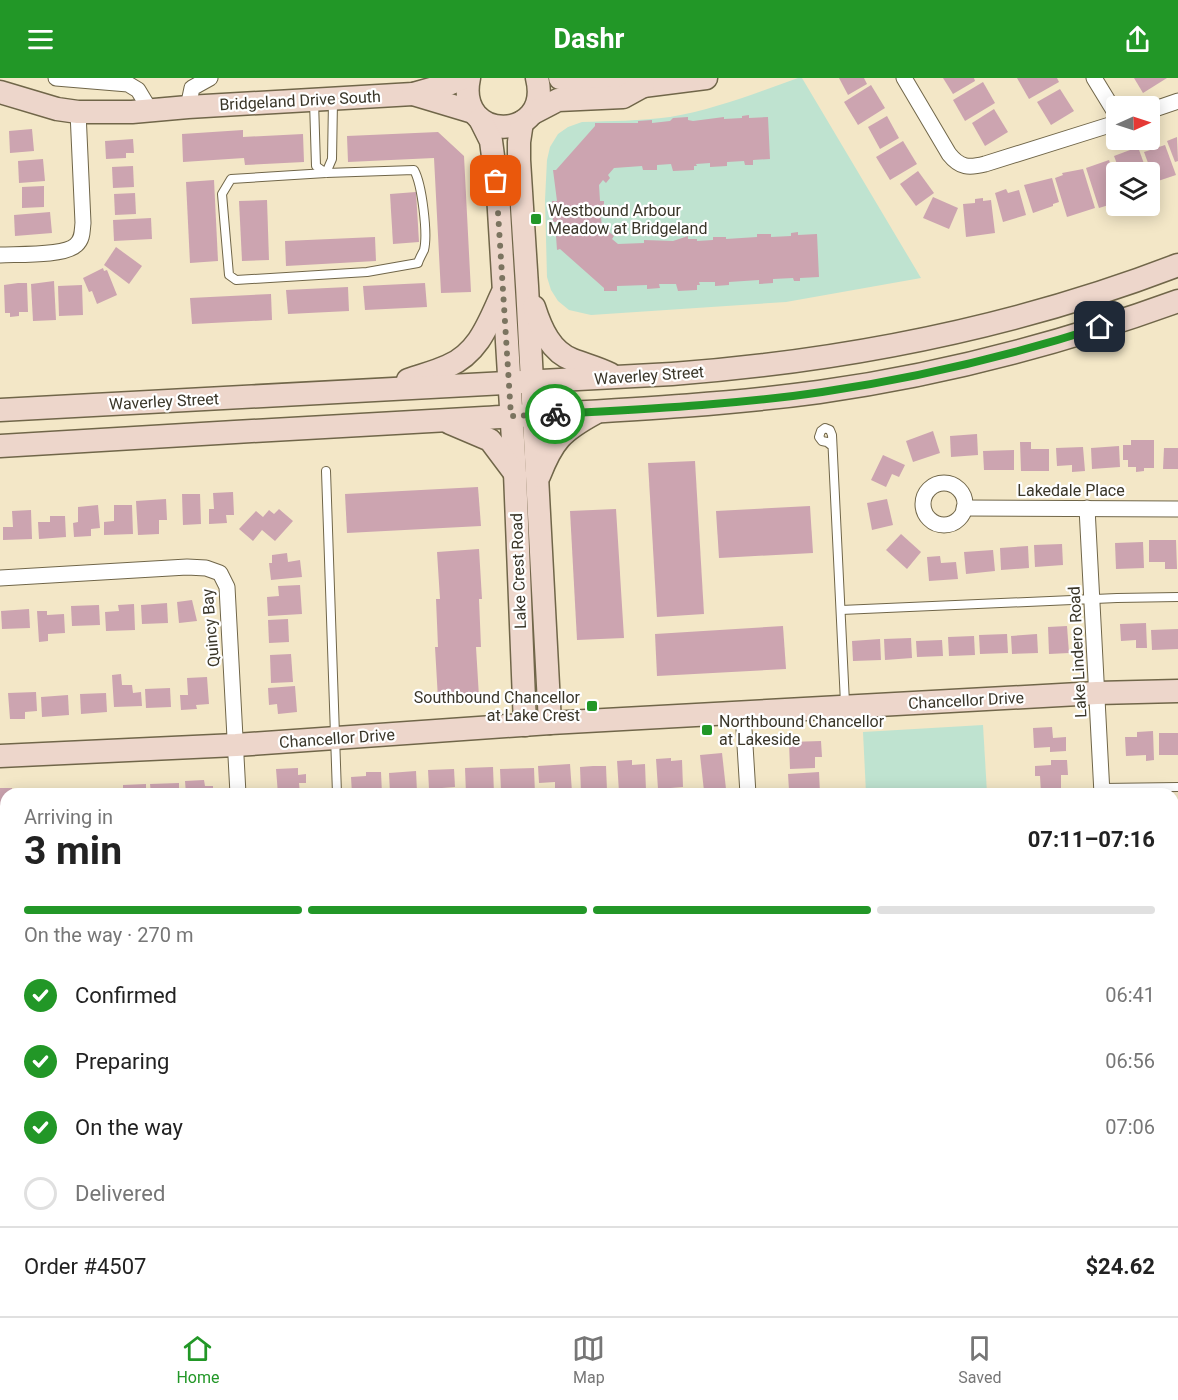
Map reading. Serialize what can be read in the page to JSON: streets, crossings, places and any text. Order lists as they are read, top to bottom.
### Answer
{
  "streets": {
    "street": [
      "Bridgeland Drive South",
      "Waverley Street",
      "Lakedale Place",
      "Lake Crest Road",
      "Quincy Bay",
      "Lake Lindero Road",
      "Chancellor Drive"
    ]
  },
  "crossings": [
    ["Waverley Street", "Lake Crest Road"],
    ["Lakedale Place", "Lake Lindero Road"],
    ["Lake Crest Road", "Chancellor Drive"],
    ["Quincy Bay", "Chancellor Drive"],
    ["Lake Lindero Road", "Chancellor Drive"]
  ],
  "places": {
    "transit": ["Westbound Arbour Meadow at Bridgeland", "Southbound Chancellor at Lake Crest", "Northbound Chancellor at Lakeside"]
  },
  "north": "right",
  "page": {
    "header": "Dashr",
    "heading": ["3 min", "Arriving in", "07:11–07:16"],
    "panel": ["Order #4507", "$24.62"],
    "bar": "On the way · 270 m",
    "list": [
      ["Confirmed", "06:41"],
      ["Preparing", "06:56"],
      ["On the way", "07:06"],
      "Delivered"
    ],
    "tabs": ["Home", "Map", "Saved"]
  }
}
